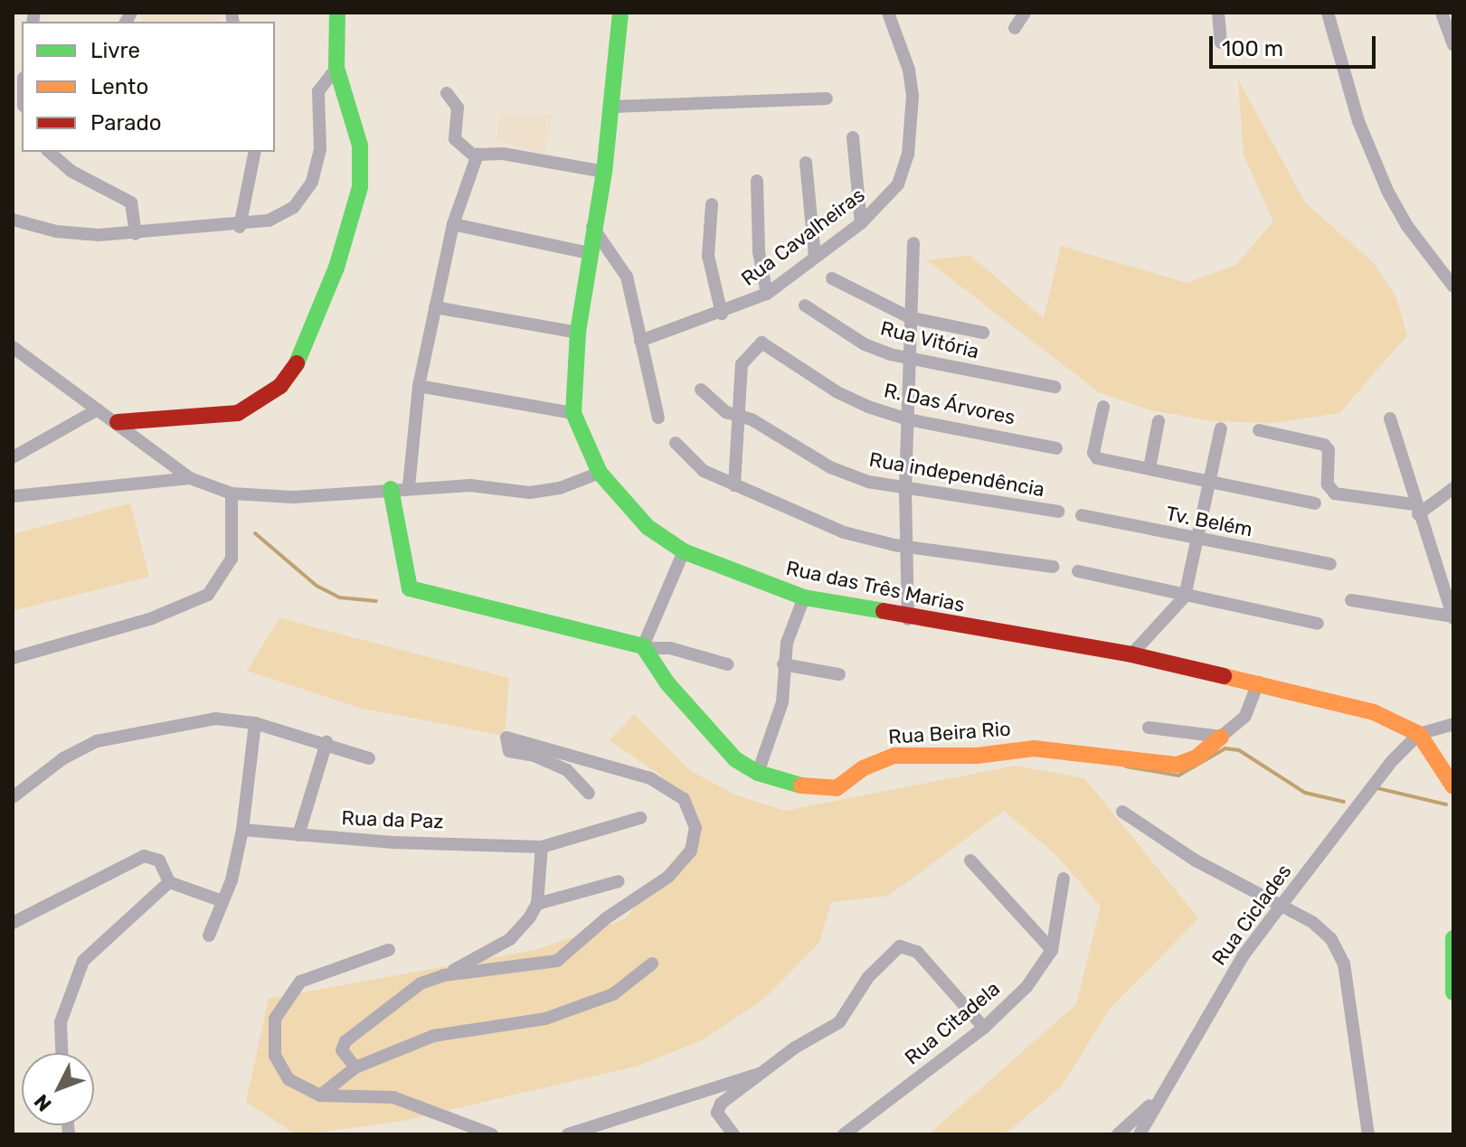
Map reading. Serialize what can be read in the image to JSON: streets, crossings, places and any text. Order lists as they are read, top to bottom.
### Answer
{
  "streets": {
    "street": [
      "Rua Cavalheiras",
      "Rua Vitória",
      "R. Das Árvores",
      "Rua independência",
      "Tv. Belém",
      "Rua das Três Marias",
      "Rua Beira Rio",
      "Rua da Paz",
      "Rua Ciclades",
      "Rua Citadela"
    ]
  },
  "crossings": [
    ["R. Das Árvores", "Rua independência"],
    ["Rua das Três Marias", "Rua Ciclades"]
  ],
  "legend": ["Livre", "Lento", "Parado"],
  "scale_bar": "100 m",
  "north": "bottom left"
}
